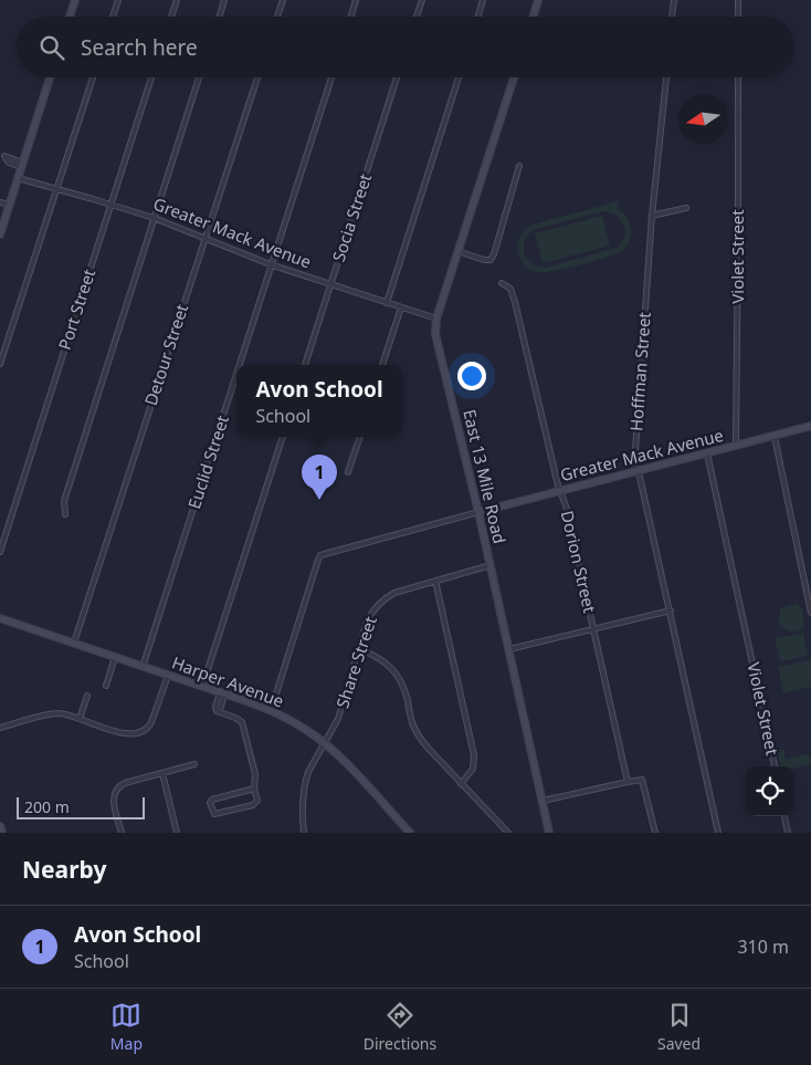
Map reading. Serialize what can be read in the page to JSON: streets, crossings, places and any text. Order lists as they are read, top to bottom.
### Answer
{
  "streets": {
    "main road": ["Greater Mack Avenue", "East 13 Mile Road", "Harper Avenue"],
    "street": [
      "Socia Street",
      "Violet Street",
      "Port Street",
      "Detour Street",
      "Hoffman Street",
      "Euclid Street",
      "Dorion Street",
      "Share Street"
    ]
  },
  "crossings": [
    ["Socia Street", "Greater Mack Avenue"],
    ["Greater Mack Avenue", "Violet Street"],
    ["Greater Mack Avenue", "Port Street"],
    ["Greater Mack Avenue", "Detour Street"],
    ["Greater Mack Avenue", "Hoffman Street"],
    ["Greater Mack Avenue", "Euclid Street"],
    ["Greater Mack Avenue", "East 13 Mile Road"],
    ["Greater Mack Avenue", "Dorion Street"],
    ["Detour Street", "Harper Avenue"],
    ["Euclid Street", "Harper Avenue"],
    ["East 13 Mile Road", "Share Street"],
    ["Share Street", "Harper Avenue"]
  ],
  "scale_bar": "200 m",
  "north": "left",
  "page": {
    "search": "Search here",
    "popup": ["Avon School", "School"],
    "pins": "1",
    "scale": "200 m",
    "heading": "Nearby",
    "list": [
      {
        "mark": "1",
        "name": "Avon School",
        "note": "School",
        "value": "310 m"
      }
    ],
    "nav": ["Map", "Directions", "Saved"]
  }
}
